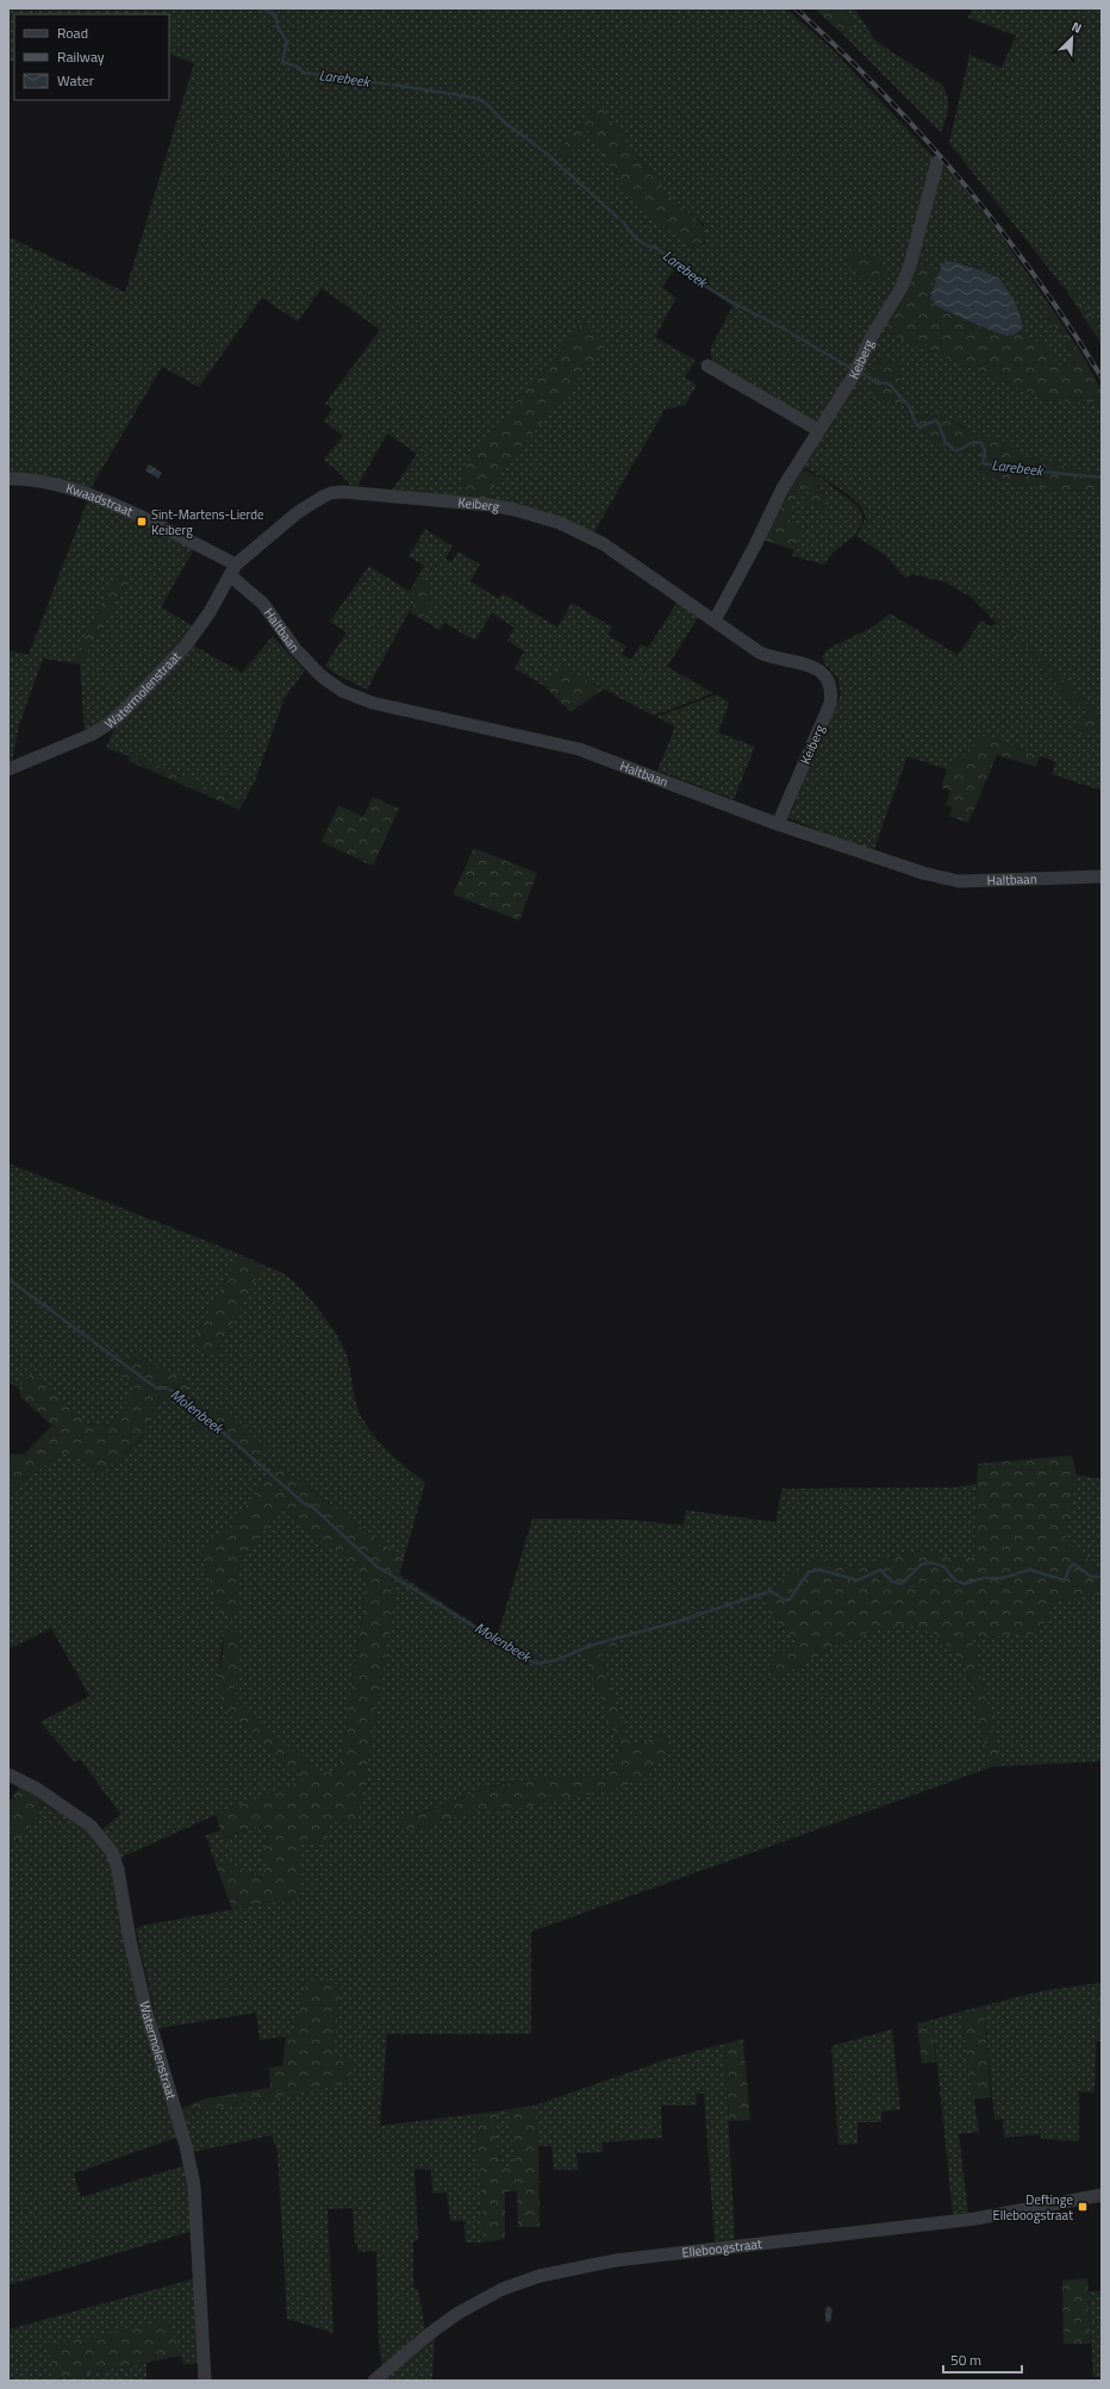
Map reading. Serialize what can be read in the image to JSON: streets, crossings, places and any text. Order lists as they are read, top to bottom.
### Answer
{
  "streets": {
    "street": [
      "Keiberg",
      "Kwaadstraat",
      "Haltbaan",
      "Watermolenstraat",
      "Elleboogstraat"
    ]
  },
  "crossings": [
    ["Keiberg", "Kwaadstraat"],
    ["Keiberg", "Haltbaan"],
    ["Keiberg", "Watermolenstraat"],
    ["Kwaadstraat", "Haltbaan"],
    ["Kwaadstraat", "Watermolenstraat"],
    ["Haltbaan", "Watermolenstraat"]
  ],
  "water": ["Larebeek", "Molenbeek"],
  "places": {
    "transit": ["Sint-Martens-Lierde Keiberg", "Deftinge Elleboogstraat"]
  },
  "legend": ["Road", "Railway", "Water"],
  "scale_bar": "50 m",
  "north": "top right"
}
